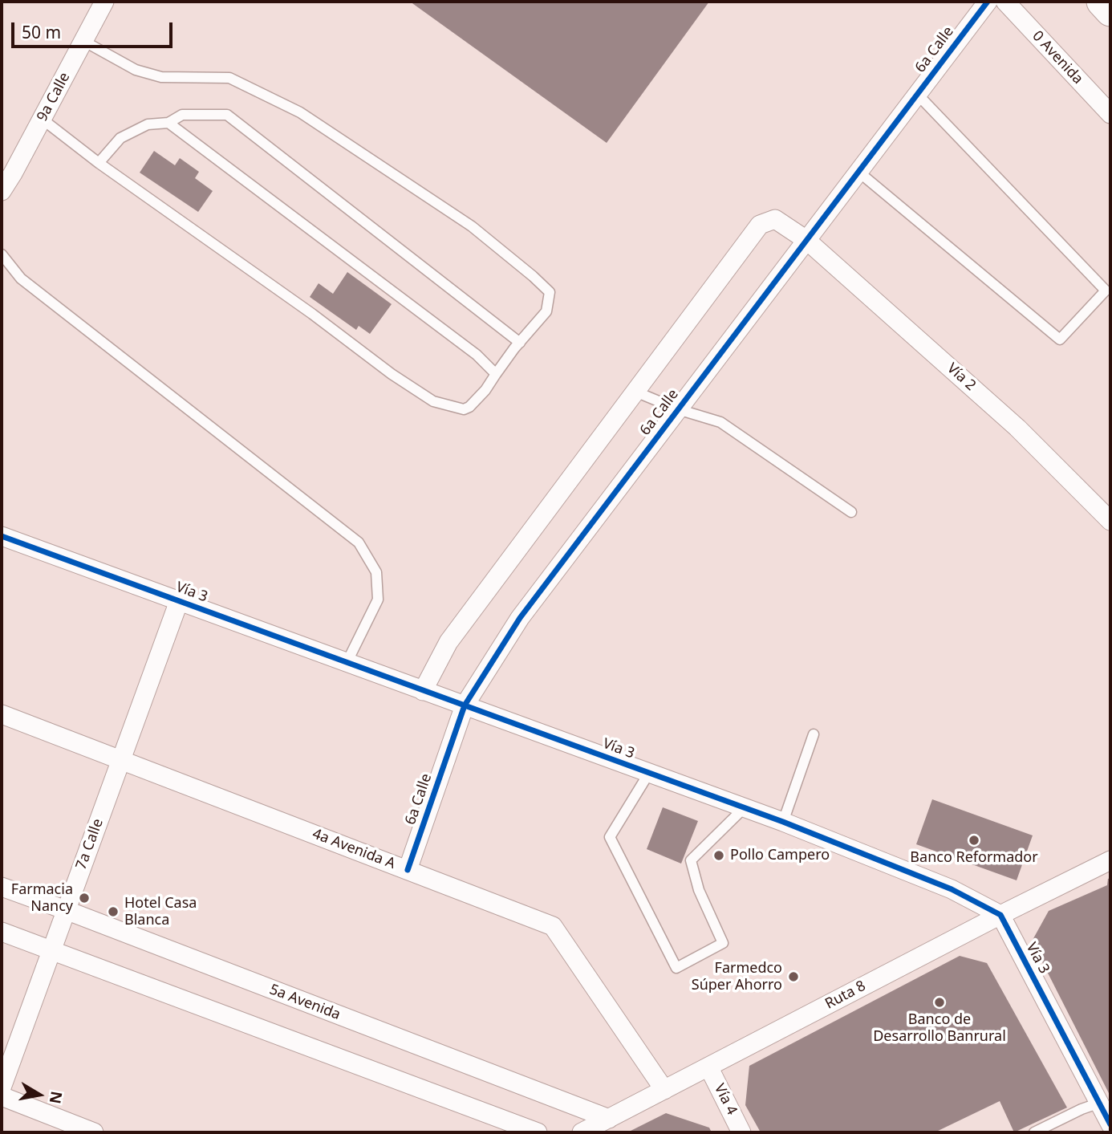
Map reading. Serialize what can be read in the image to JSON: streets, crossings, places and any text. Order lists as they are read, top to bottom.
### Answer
{
  "streets": {
    "street": [
      "6a Calle",
      "0 Avenida",
      "9a Calle",
      "Vía 2",
      "Vía 3",
      "7a Calle",
      "4a Avenida A",
      "Ruta 8",
      "5a Avenida",
      "Vía 4"
    ]
  },
  "crossings": [
    ["6a Calle", "Vía 2"],
    ["6a Calle", "Vía 3"],
    ["6a Calle", "4a Avenida A"],
    ["Vía 3", "7a Calle"],
    ["Vía 3", "Ruta 8"],
    ["7a Calle", "4a Avenida A"],
    ["7a Calle", "5a Avenida"],
    ["4a Avenida A", "Ruta 8"],
    ["Ruta 8", "5a Avenida"],
    ["Ruta 8", "Vía 4"]
  ],
  "places": [
    "Banco Reformador",
    "Pollo Campero",
    "Farmacia Nancy",
    "Hotel Casa Blanca",
    "Farmedco Súper Ahorro",
    "Banco de Desarrollo Banrural"
  ],
  "scale_bar": "50 m",
  "north": "right"
}
